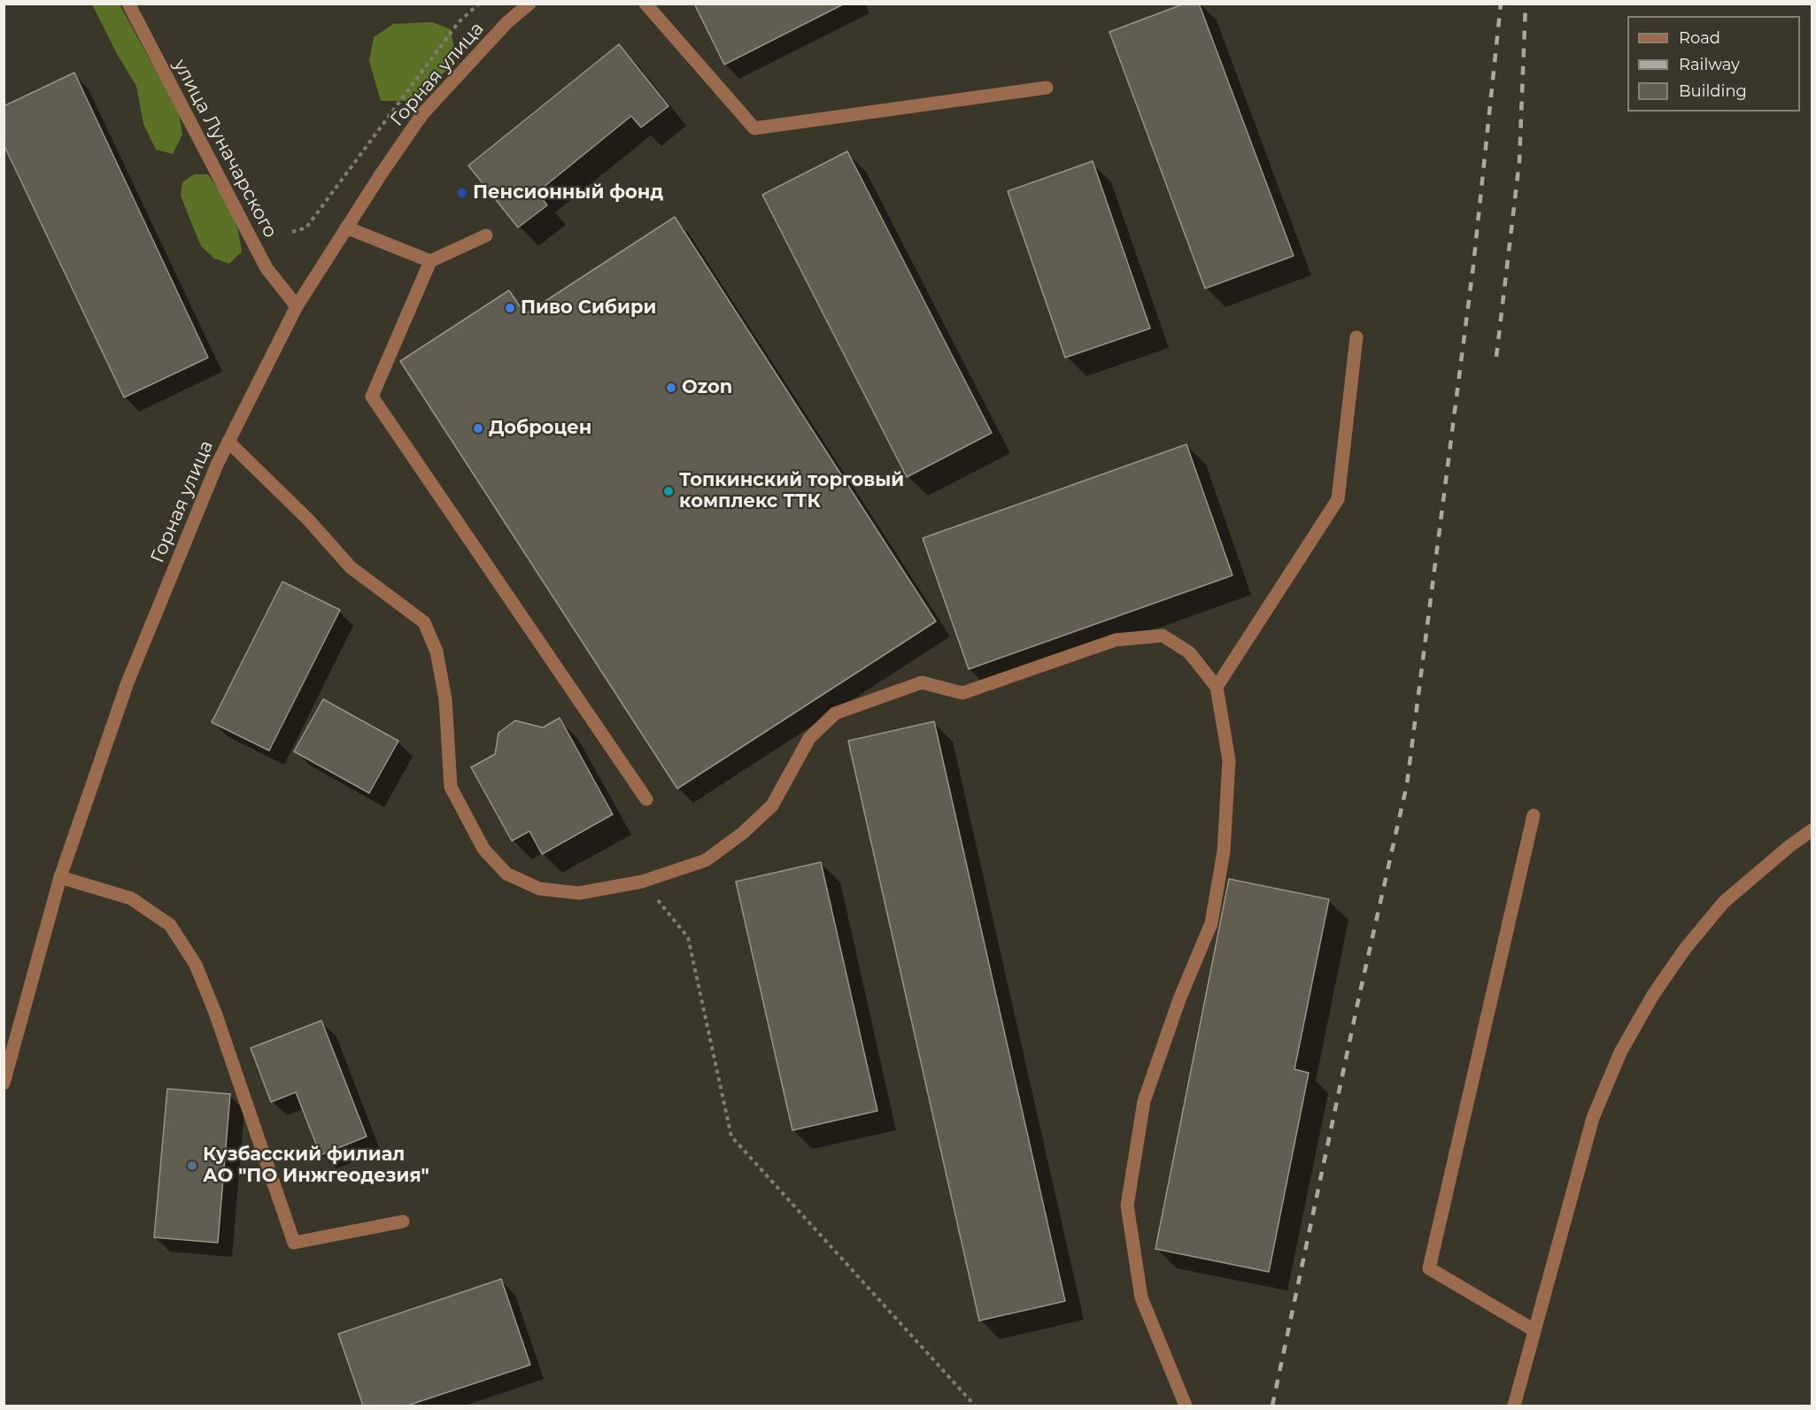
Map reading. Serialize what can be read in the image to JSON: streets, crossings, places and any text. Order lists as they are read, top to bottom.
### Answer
{
  "streets": {
    "street": ["Горная улица", "улица Луначарского"]
  },
  "crossings": [
    ["Горная улица", "улица Луначарского"]
  ],
  "places": [
    "Пенсионный фонд",
    "Пиво Сибири",
    "Ozon",
    "Доброцен",
    "Топкинский торговый комплекс ТТК",
    "Кузбасский филиал АО \"ПО Инжгеодезия\""
  ],
  "legend": ["Road", "Railway", "Building"]
}
